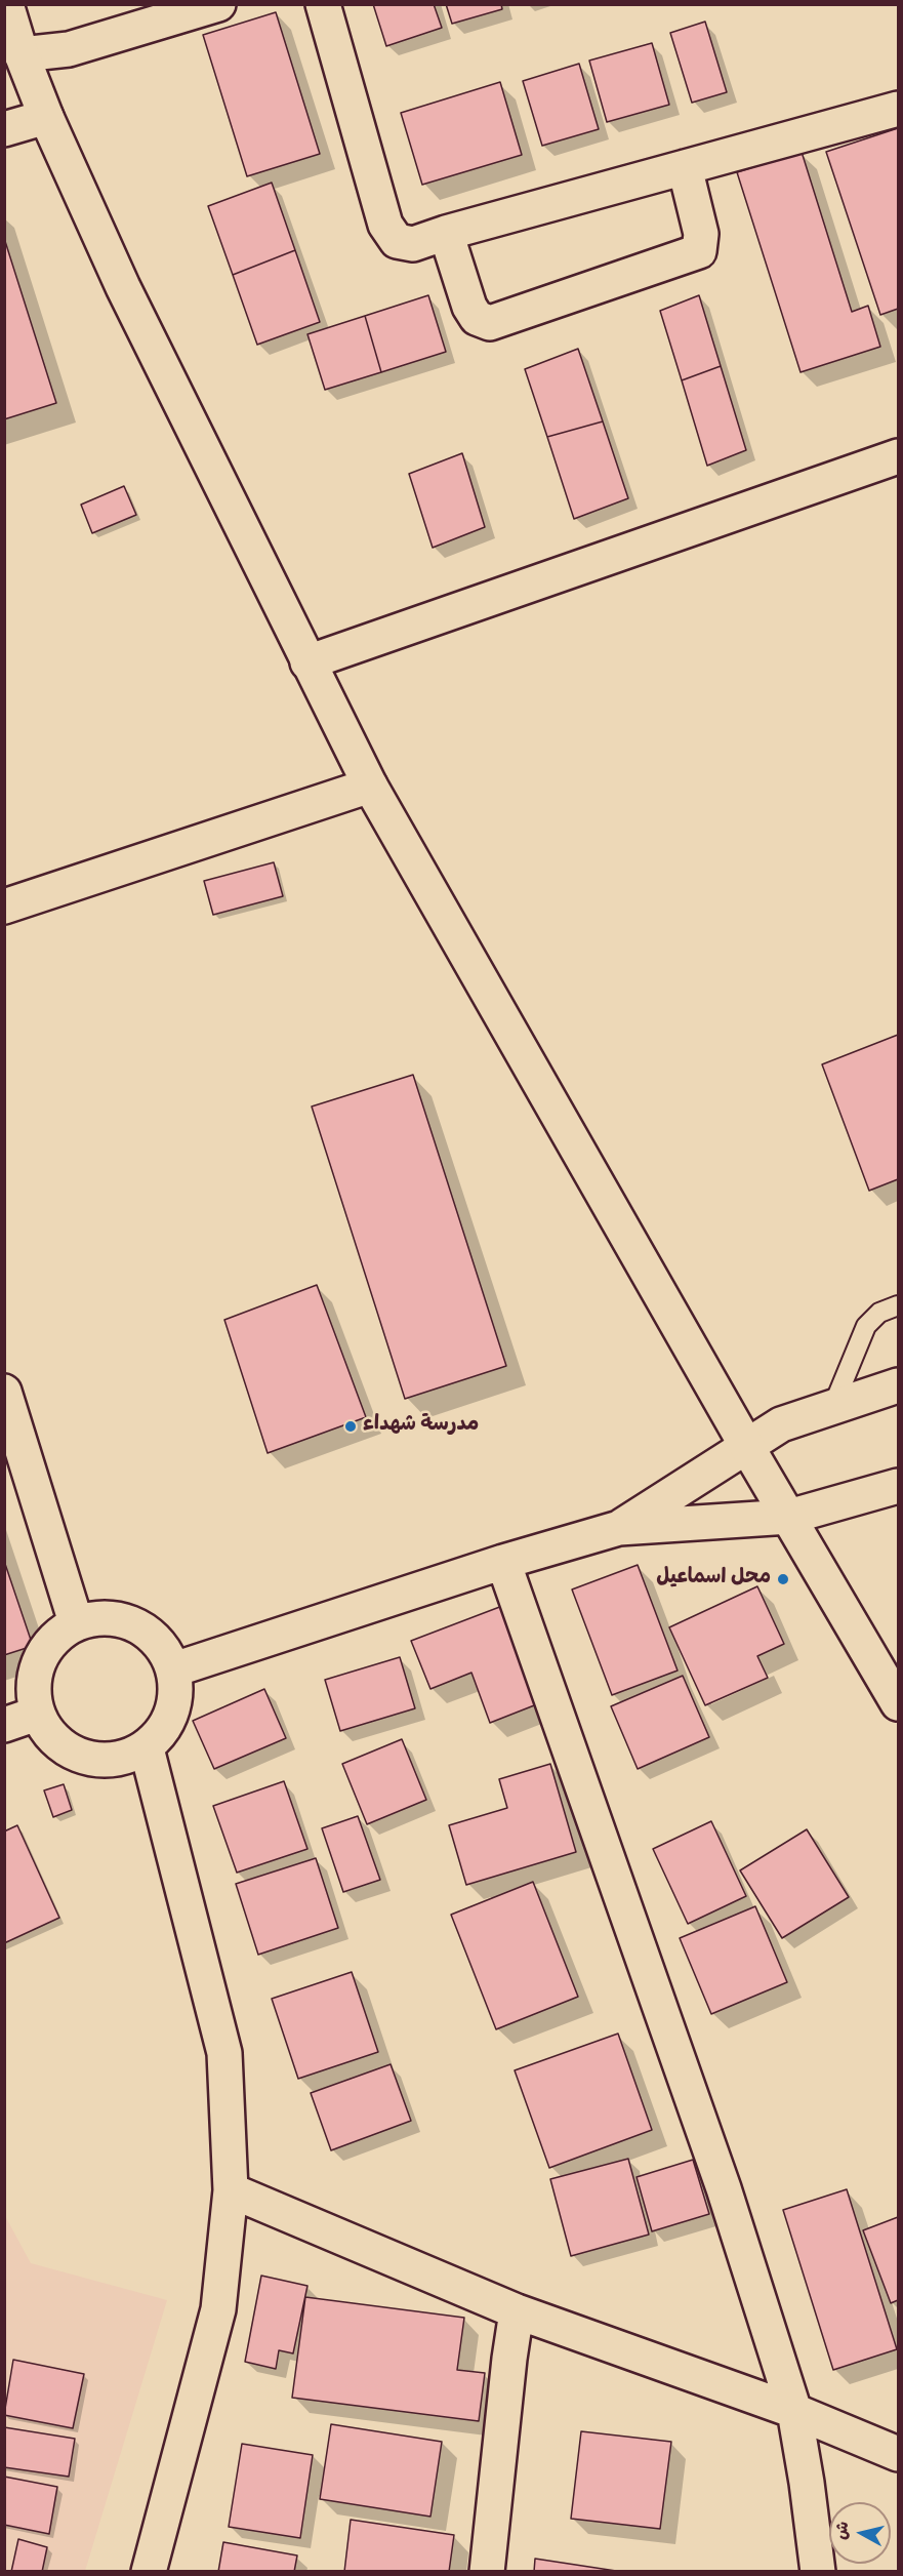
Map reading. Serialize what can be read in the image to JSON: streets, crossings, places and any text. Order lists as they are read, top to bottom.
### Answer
{
  "places": ["مدرسة شهداء", "محل اسماعيل"],
  "north": "left"
}
